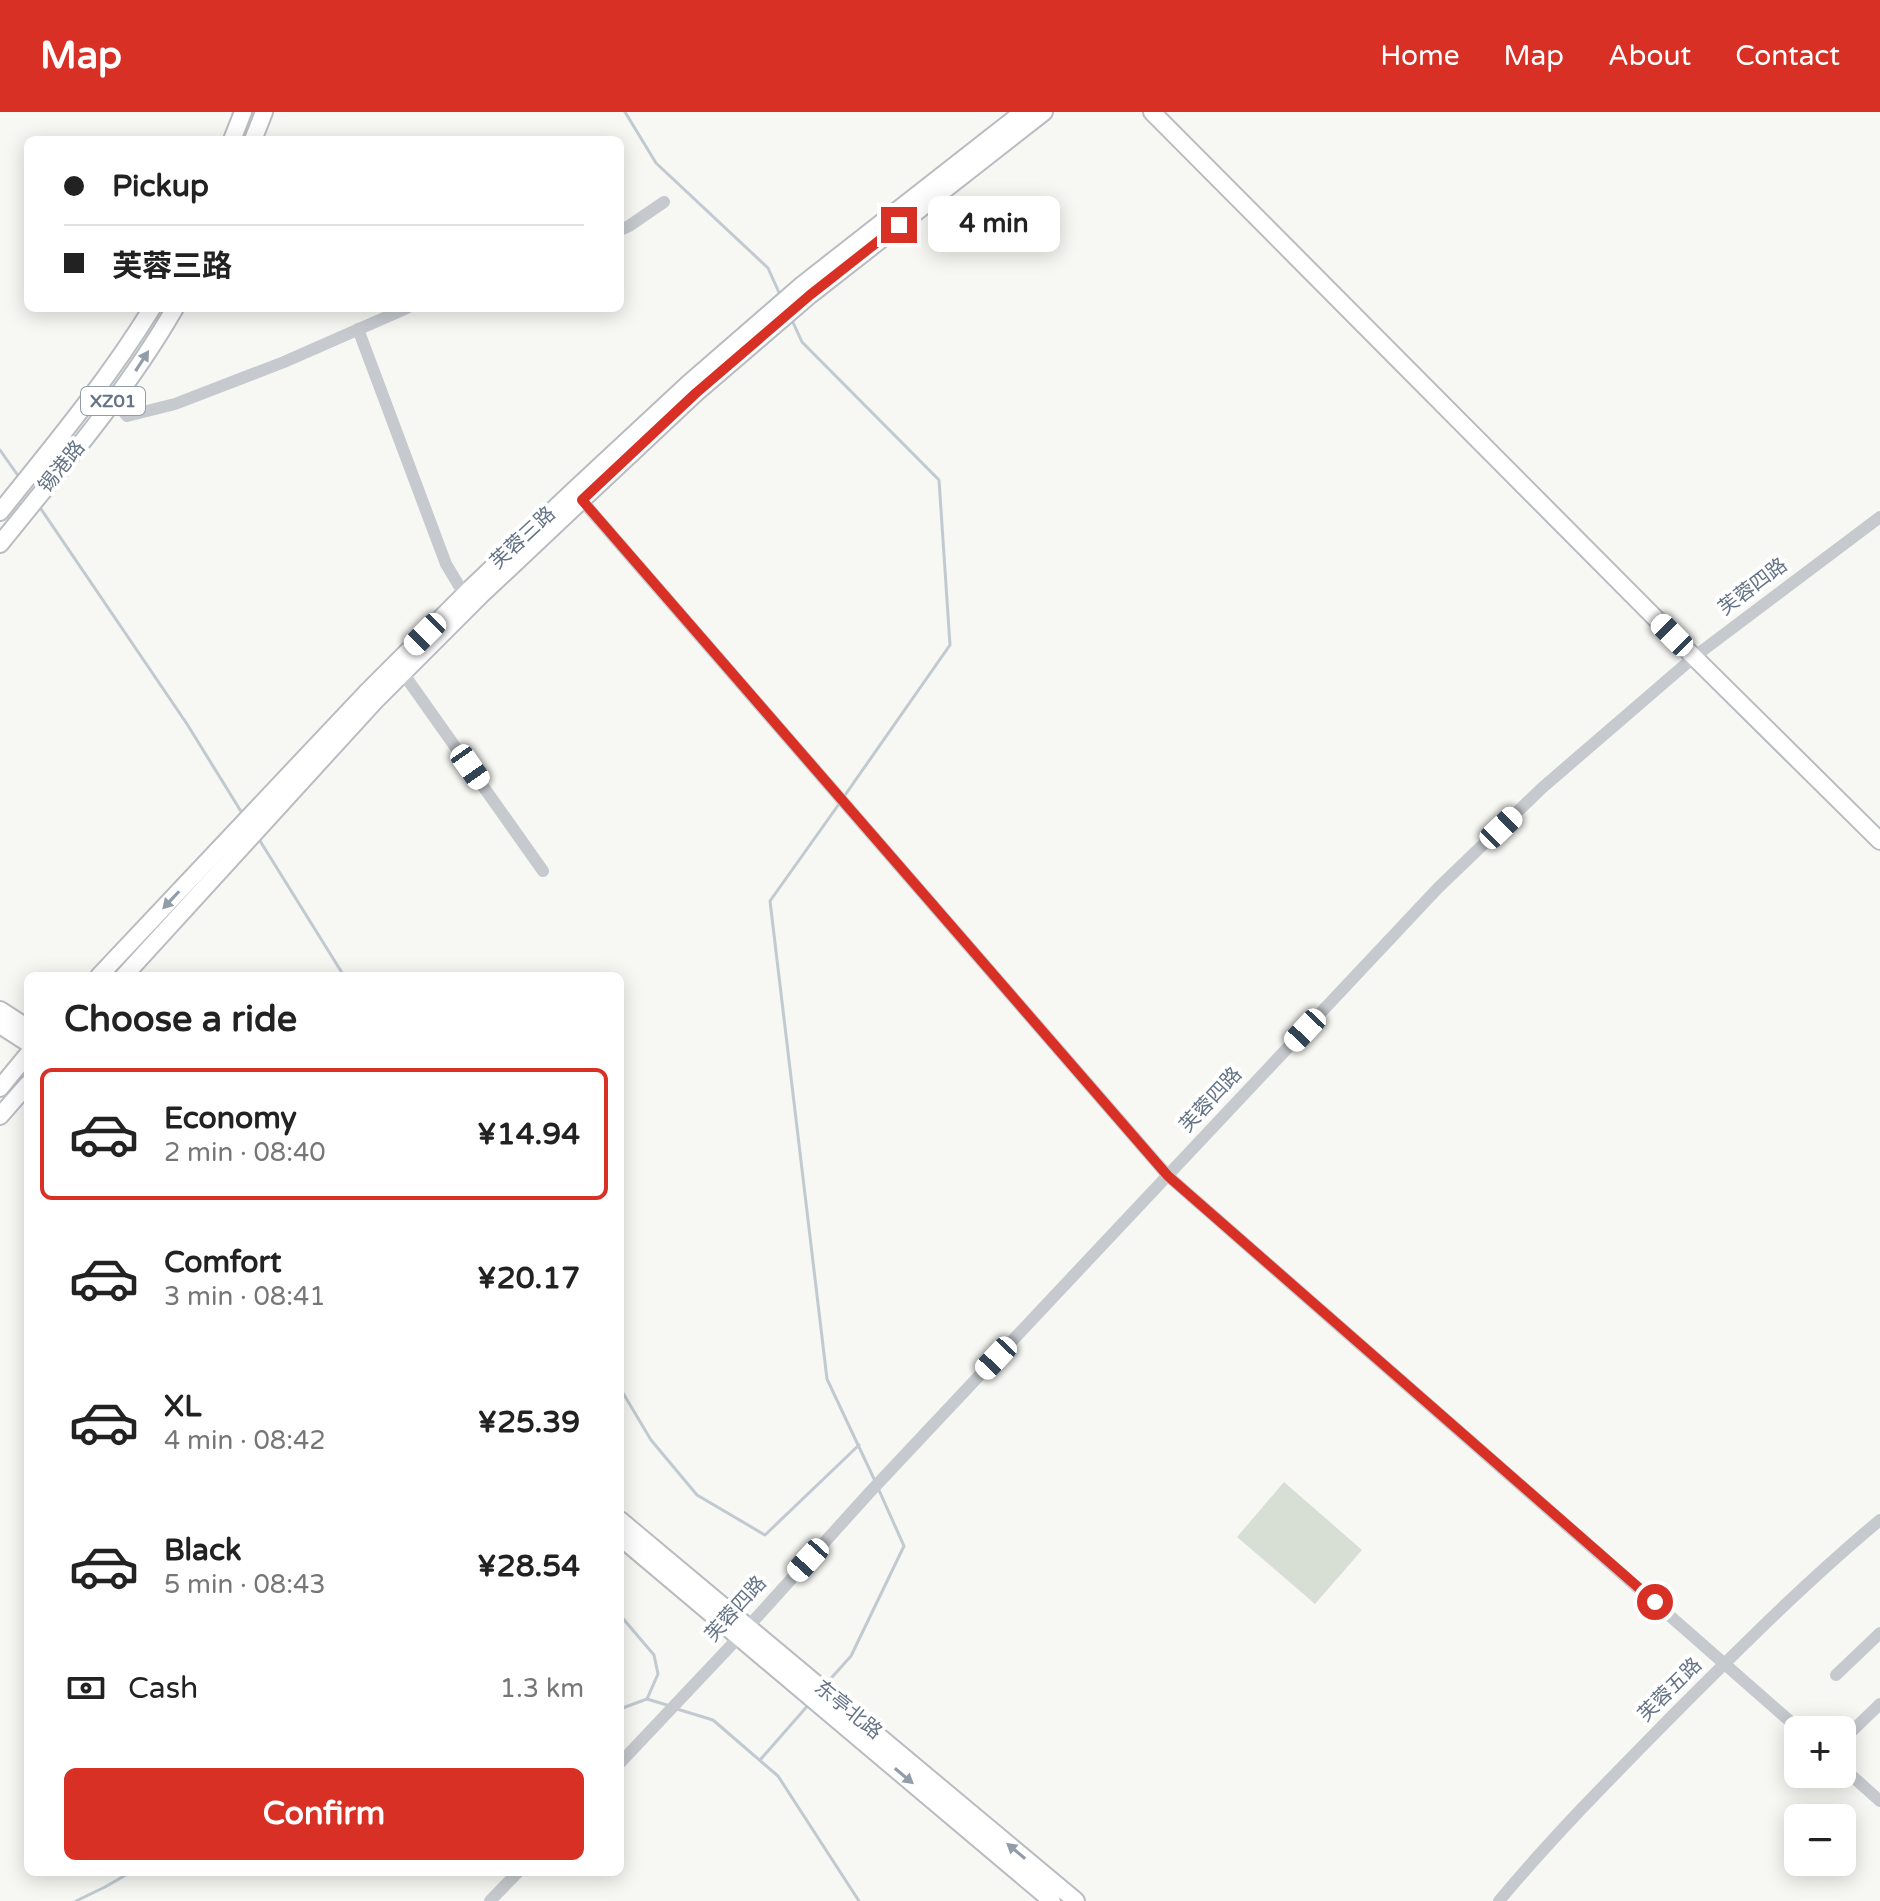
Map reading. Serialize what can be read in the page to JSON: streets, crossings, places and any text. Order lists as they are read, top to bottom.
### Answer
{
  "streets": {
    "main road": [
      "XZ01",
      "锡港路",
      "芙蓉三路",
      "东亭北路"
    ],
    "street": ["芙蓉四路", "芙蓉五路"]
  },
  "crossings": [
    ["芙蓉四路", "东亭北路"]
  ],
  "page": {
    "header": "Map",
    "nav": [
      "Home",
      "Map",
      "About",
      "Contact"
    ],
    "banner": ["Pickup", "芙蓉三路"],
    "bubble": "4 min",
    "heading": "Choose a ride",
    "list": [
      {
        "name": "Economy",
        "note": "2 min · 08:40",
        "value": "¥14.94"
      },
      {
        "name": "Comfort",
        "note": "3 min · 08:41",
        "value": "¥20.17"
      },
      {
        "name": "XL",
        "note": "4 min · 08:42",
        "value": "¥25.39"
      },
      {
        "name": "Black",
        "note": "5 min · 08:43",
        "value": "¥28.54"
      }
    ],
    "pay": ["Cash", "1.3 km"],
    "map_buttons": ["+", "−"],
    "buttons": "Confirm"
  }
}
